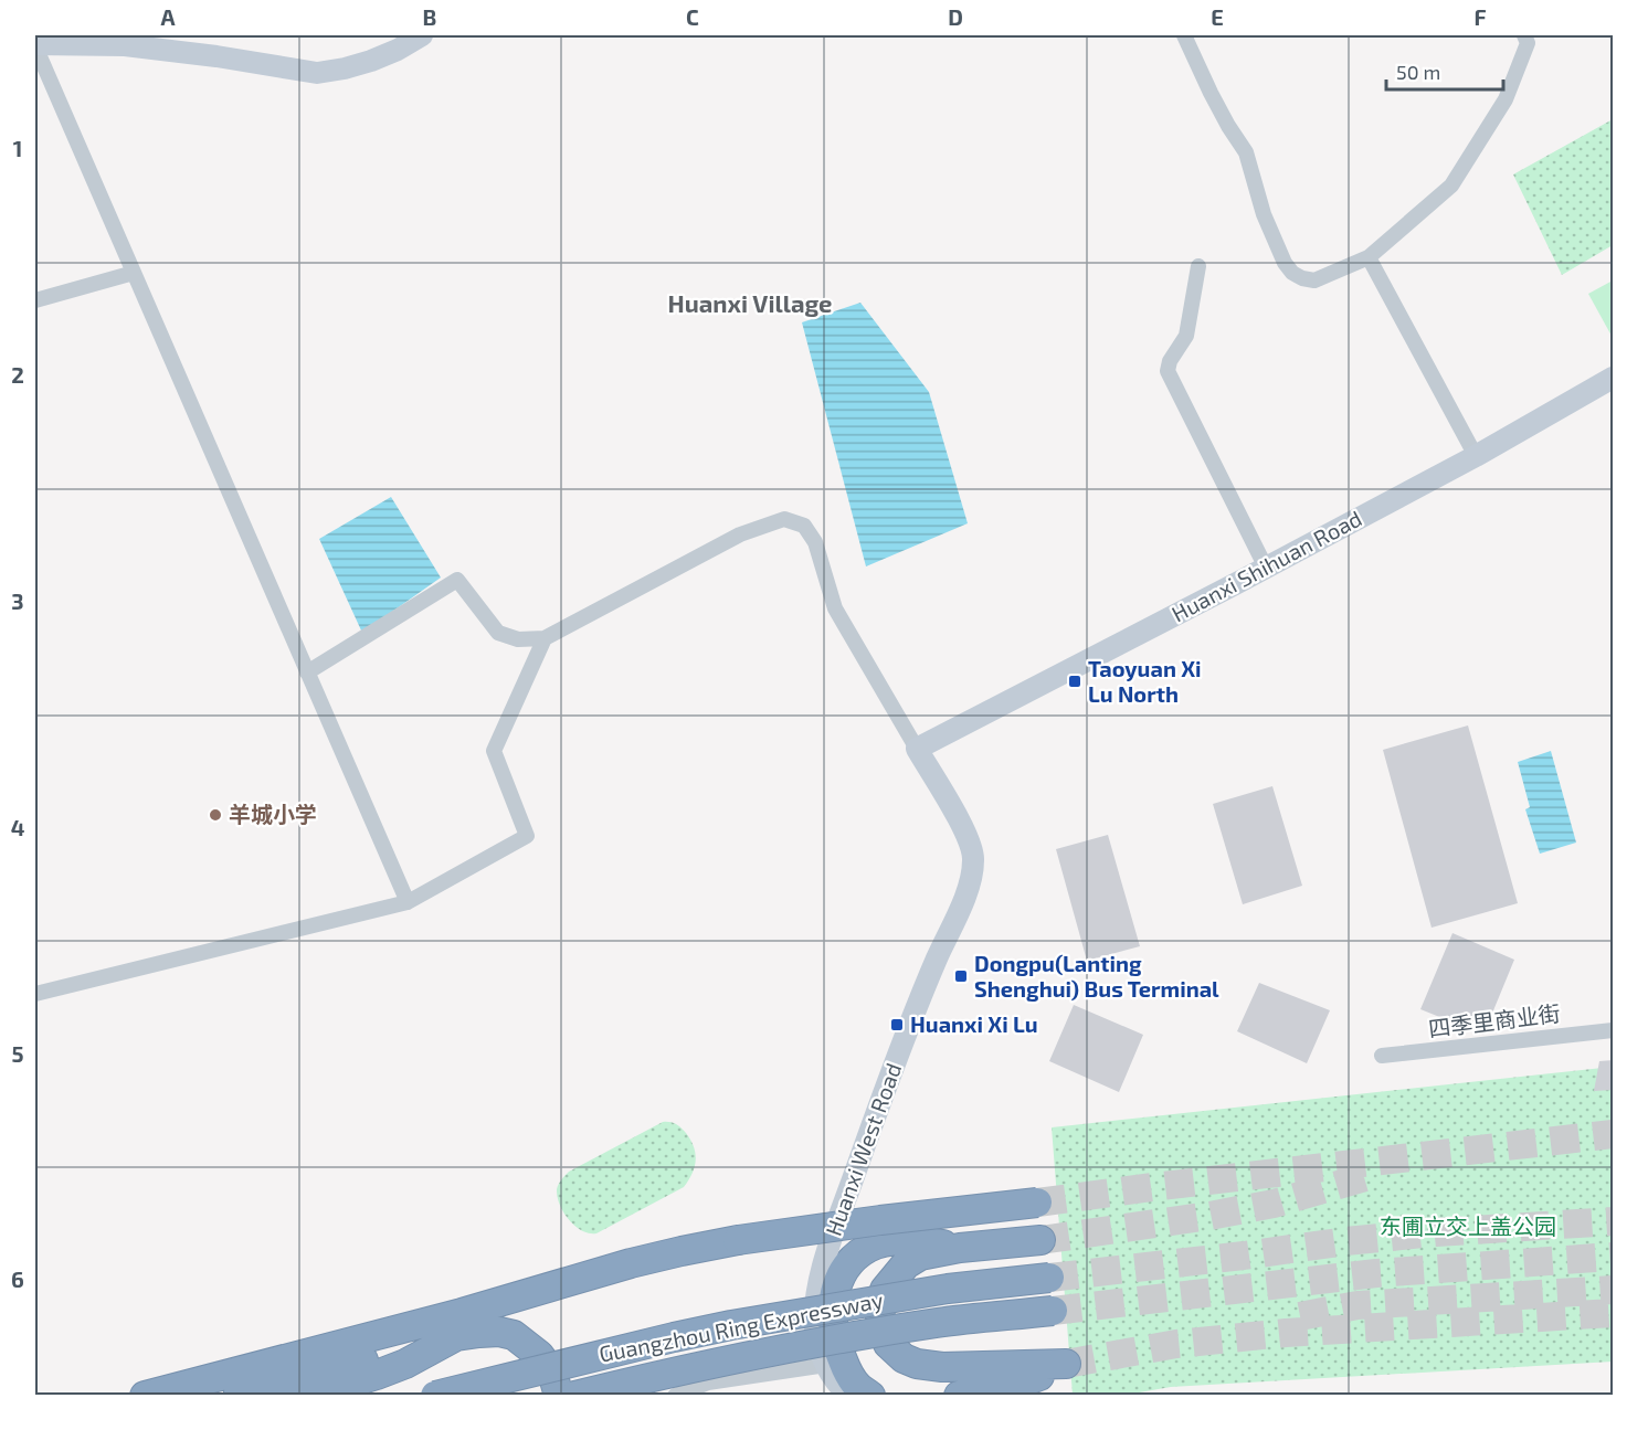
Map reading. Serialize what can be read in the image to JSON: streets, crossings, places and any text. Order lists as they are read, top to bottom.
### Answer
{
  "streets": {
    "highway": ["Guangzhou Ring Expressway"],
    "street": ["Huanxi Shihuan Road", "四季里商业街", "Huanxi West Road"]
  },
  "crossings": [
    ["Huanxi Shihuan Road", "Huanxi West Road"]
  ],
  "districts": ["Huanxi Village"],
  "parks": ["东圃立交上盖公园"],
  "places": {
    "transit": ["Taoyuan Xi Lu North", "Dongpu(Lanting Shenghui) Bus Terminal", "Huanxi Xi Lu"],
    "other": ["羊城小学"]
  },
  "scale_bar": "50 m",
  "grid": {
    "columns": [
      "A",
      "B",
      "C",
      "D",
      "E",
      "F"
    ],
    "rows": [
      "1",
      "2",
      "3",
      "4",
      "5",
      "6"
    ]
  }
}
